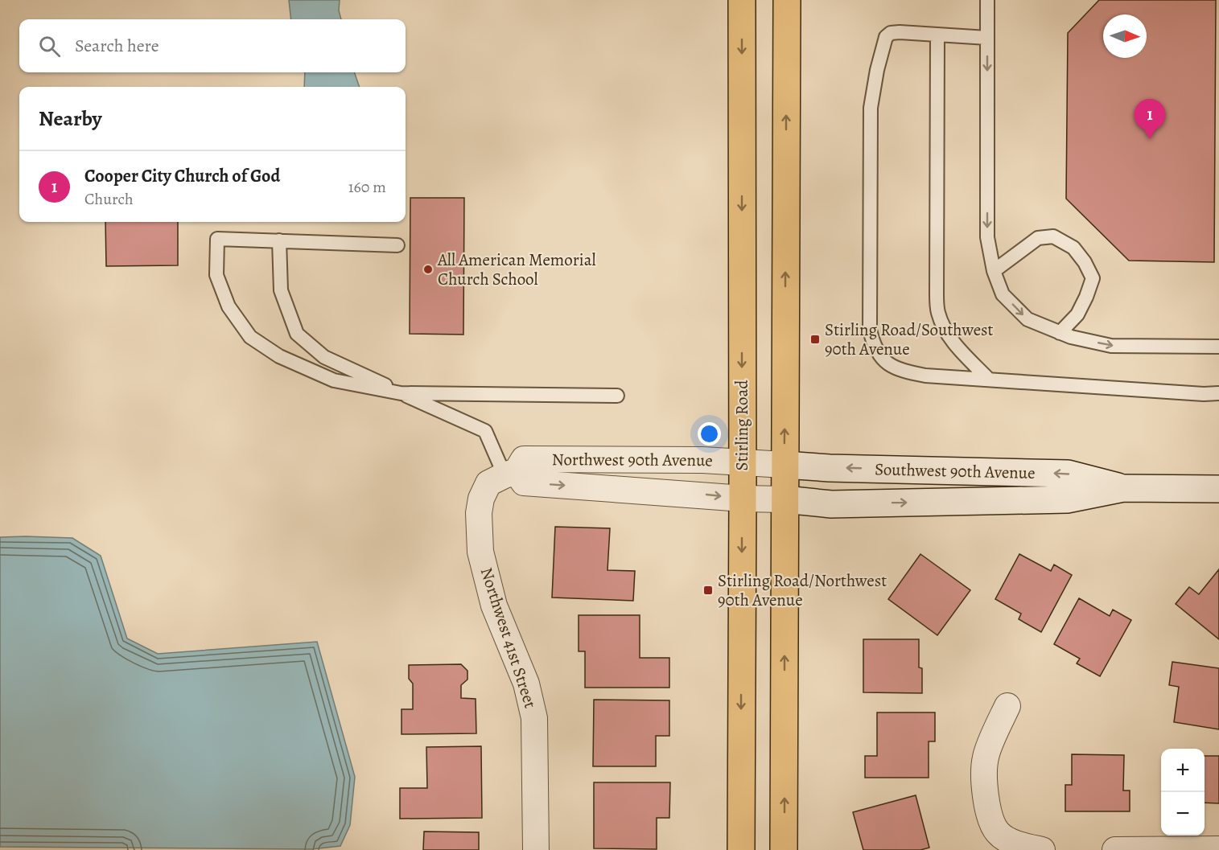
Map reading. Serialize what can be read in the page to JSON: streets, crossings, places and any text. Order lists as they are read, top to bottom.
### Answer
{
  "streets": {
    "main road": ["Stirling Road"],
    "street": ["Northwest 90th Avenue", "Southwest 90th Avenue", "Northwest 41st Street"]
  },
  "crossings": [
    ["Stirling Road", "Northwest 90th Avenue"],
    ["Northwest 90th Avenue", "Southwest 90th Avenue"],
    ["Northwest 90th Avenue", "Northwest 41st Street"]
  ],
  "places": {
    "other": ["All American Memorial Church School"],
    "transit": ["Stirling Road/Southwest 90th Avenue", "Stirling Road/Northwest 90th Avenue"]
  },
  "north": "right",
  "page": {
    "search": "Search here",
    "heading": "Nearby",
    "pins": "1",
    "list": [
      {
        "mark": "1",
        "name": "Cooper City Church of God",
        "note": "Church",
        "value": "160 m"
      }
    ],
    "map_buttons": ["+", "−"]
  }
}
